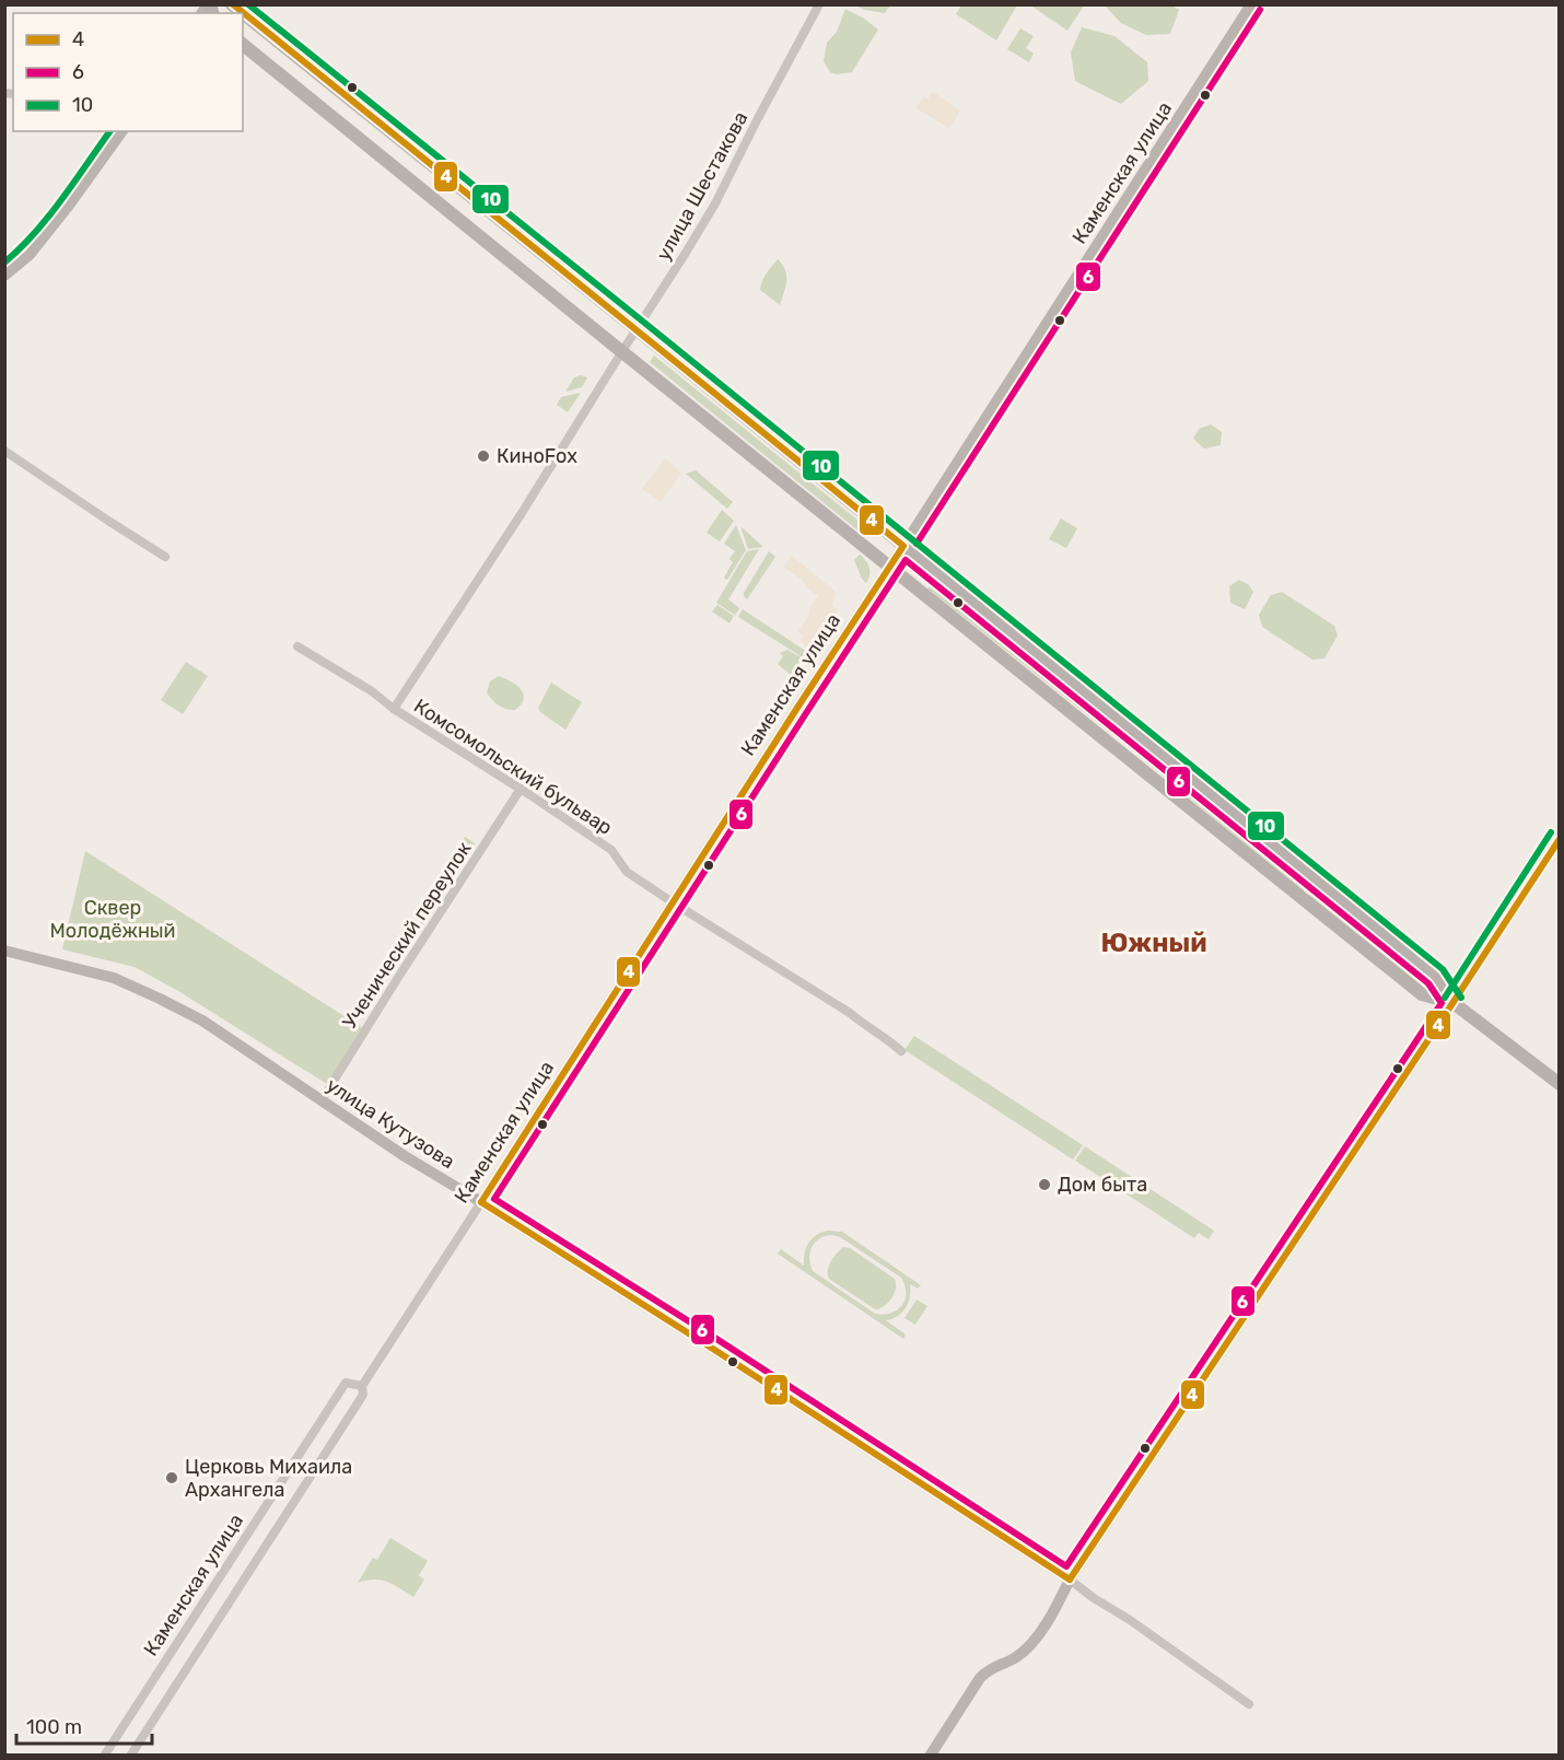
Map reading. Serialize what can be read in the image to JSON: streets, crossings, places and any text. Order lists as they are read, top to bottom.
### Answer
{
  "streets": {
    "street": [
      "Каменская улица",
      "улица Шестакова",
      "Комсомольский бульвар",
      "Ученический переулок",
      "улица Кутузова"
    ]
  },
  "crossings": [
    ["Каменская улица", "Комсомольский бульвар"],
    ["Каменская улица", "улица Кутузова"],
    ["улица Шестакова", "Комсомольский бульвар"],
    ["Комсомольский бульвар", "Ученический переулок"],
    ["Ученический переулок", "улица Кутузова"]
  ],
  "districts": ["Южный"],
  "parks": ["Сквер Молодёжный"],
  "places": ["КиноFox", "Дом быта", "Церковь Михаила Архангела"],
  "lines": ["transit line 4", "transit line 10", "transit line 6"],
  "legend": ["4", "6", "10"],
  "scale_bar": "100 m"
}
